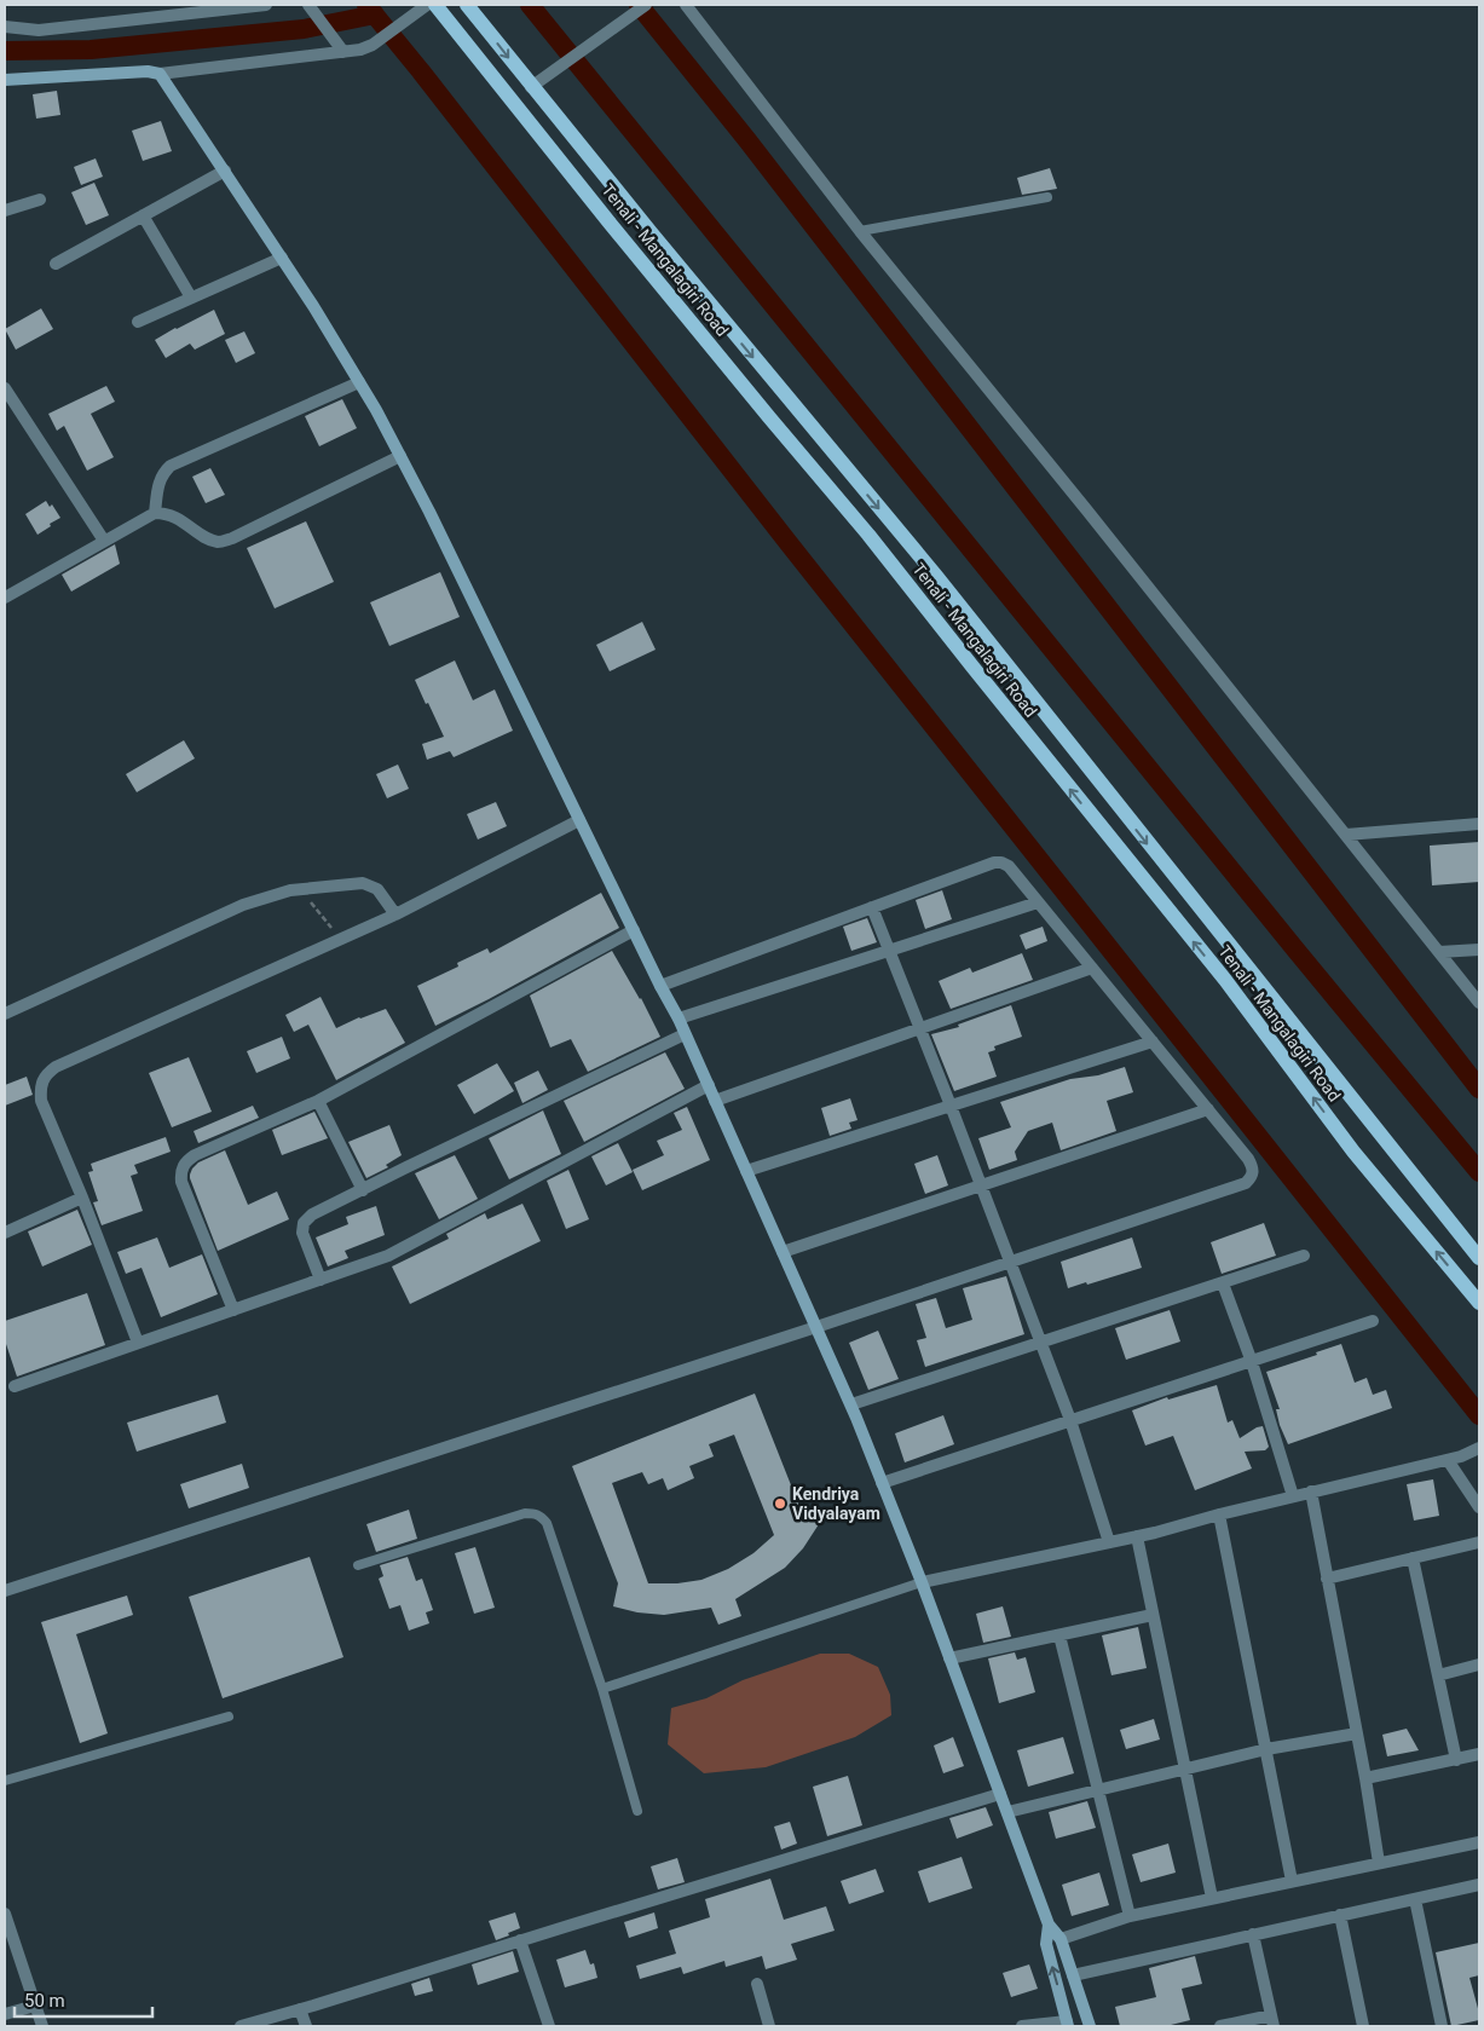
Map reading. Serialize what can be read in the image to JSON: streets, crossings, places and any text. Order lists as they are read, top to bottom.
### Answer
{
  "streets": {
    "main road": ["Tenali - Mangalagiri Road"]
  },
  "places": ["Kendriya Vidyalayam"],
  "scale_bar": "50 m"
}
